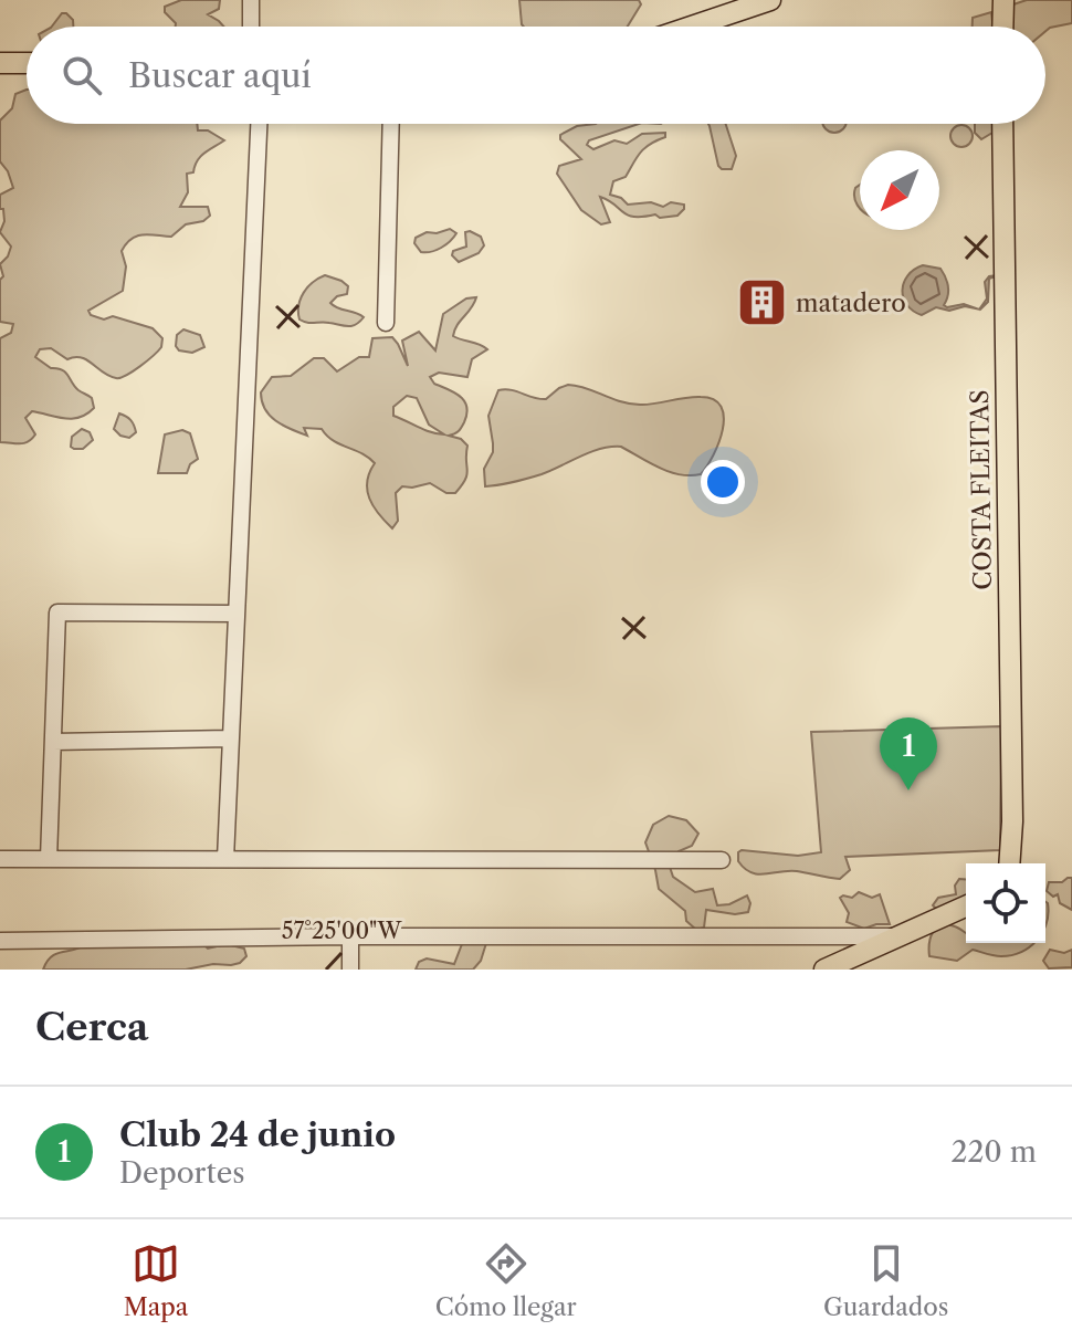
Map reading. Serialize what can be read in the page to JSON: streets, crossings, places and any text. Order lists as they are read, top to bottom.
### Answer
{
  "streets": {
    "main road": ["COSTA FLEITAS"]
  },
  "places": {
    "building": ["matadero"]
  },
  "north": "bottom left",
  "page": {
    "search": "Buscar aquí",
    "pins": "1",
    "heading": "Cerca",
    "list": [
      {
        "mark": "1",
        "name": "Club 24 de junio",
        "note": "Deportes",
        "value": "220 m"
      }
    ],
    "nav": ["Mapa", "Cómo llegar", "Guardados"]
  },
  "coordinates": ["57°25'00\"W"]
}
